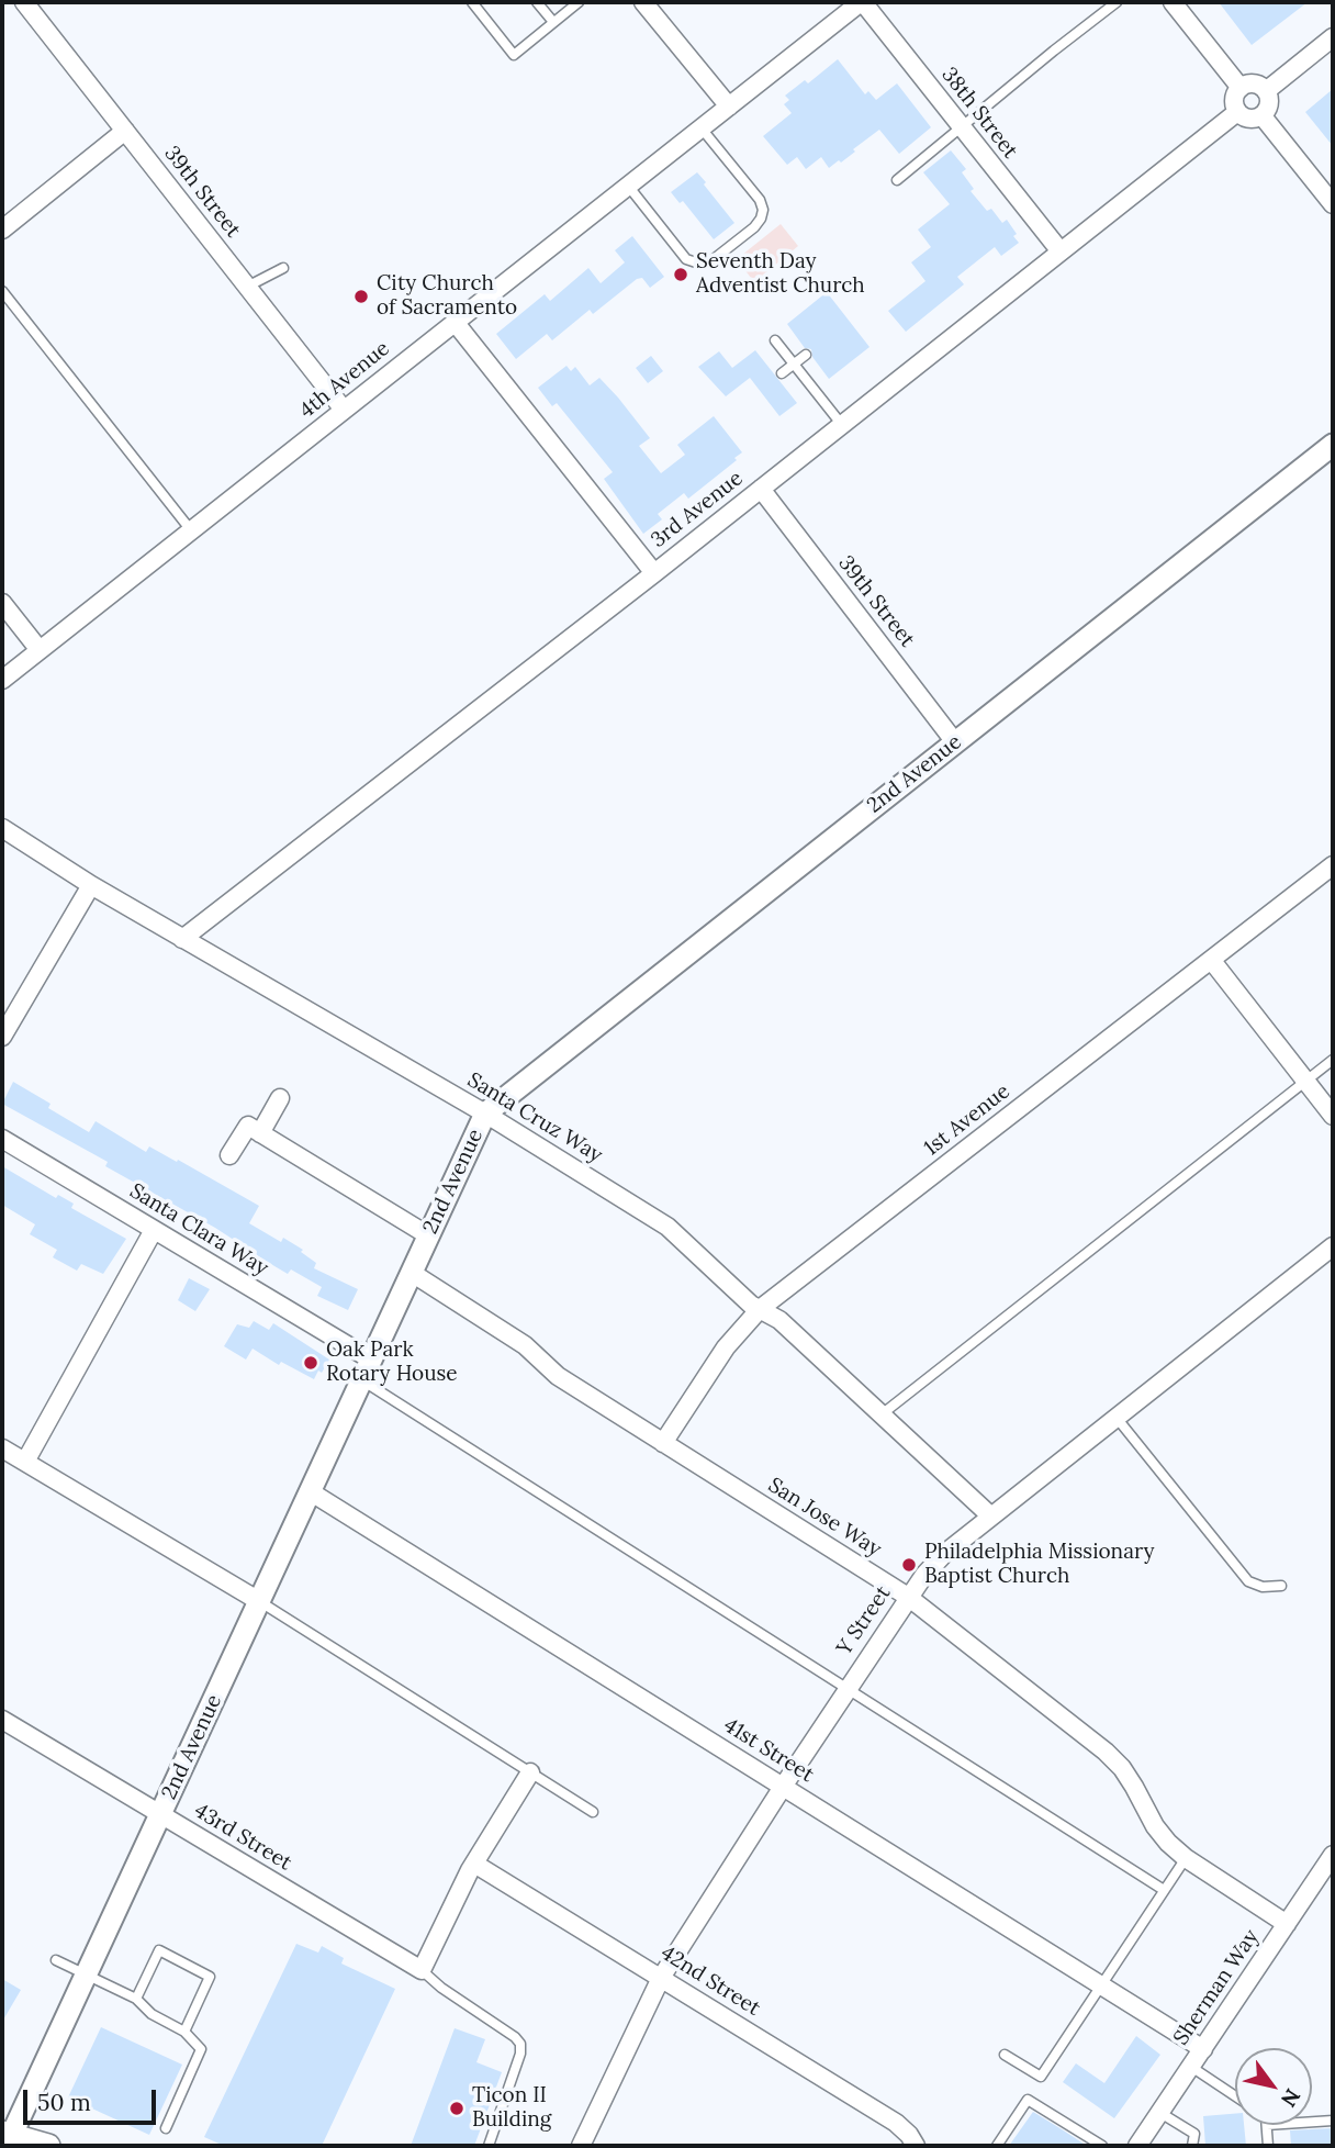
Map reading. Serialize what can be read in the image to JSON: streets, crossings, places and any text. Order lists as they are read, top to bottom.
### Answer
{
  "streets": {
    "street": [
      "38th Street",
      "39th Street",
      "4th Avenue",
      "3rd Avenue",
      "2nd Avenue",
      "Santa Cruz Way",
      "1st Avenue",
      "Santa Clara Way",
      "San Jose Way",
      "Y Street",
      "41st Street",
      "43rd Street",
      "42nd Street",
      "Sherman Way"
    ]
  },
  "crossings": [
    ["38th Street", "4th Avenue"],
    ["38th Street", "3rd Avenue"],
    ["39th Street", "4th Avenue"],
    ["39th Street", "3rd Avenue"],
    ["39th Street", "2nd Avenue"],
    ["3rd Avenue", "Santa Cruz Way"],
    ["2nd Avenue", "Santa Cruz Way"],
    ["2nd Avenue", "Santa Clara Way"],
    ["2nd Avenue", "San Jose Way"],
    ["2nd Avenue", "41st Street"],
    ["2nd Avenue", "43rd Street"],
    ["Santa Cruz Way", "1st Avenue"],
    ["Santa Cruz Way", "Y Street"],
    ["1st Avenue", "San Jose Way"],
    ["San Jose Way", "Y Street"],
    ["San Jose Way", "Sherman Way"],
    ["Y Street", "41st Street"],
    ["Y Street", "42nd Street"],
    ["41st Street", "Sherman Way"]
  ],
  "places": [
    "Seventh Day Adventist Church",
    "City Church of Sacramento",
    "Oak Park Rotary House",
    "Philadelphia Missionary Baptist Church",
    "Ticon II Building"
  ],
  "scale_bar": "50 m",
  "north": "bottom right"
}
